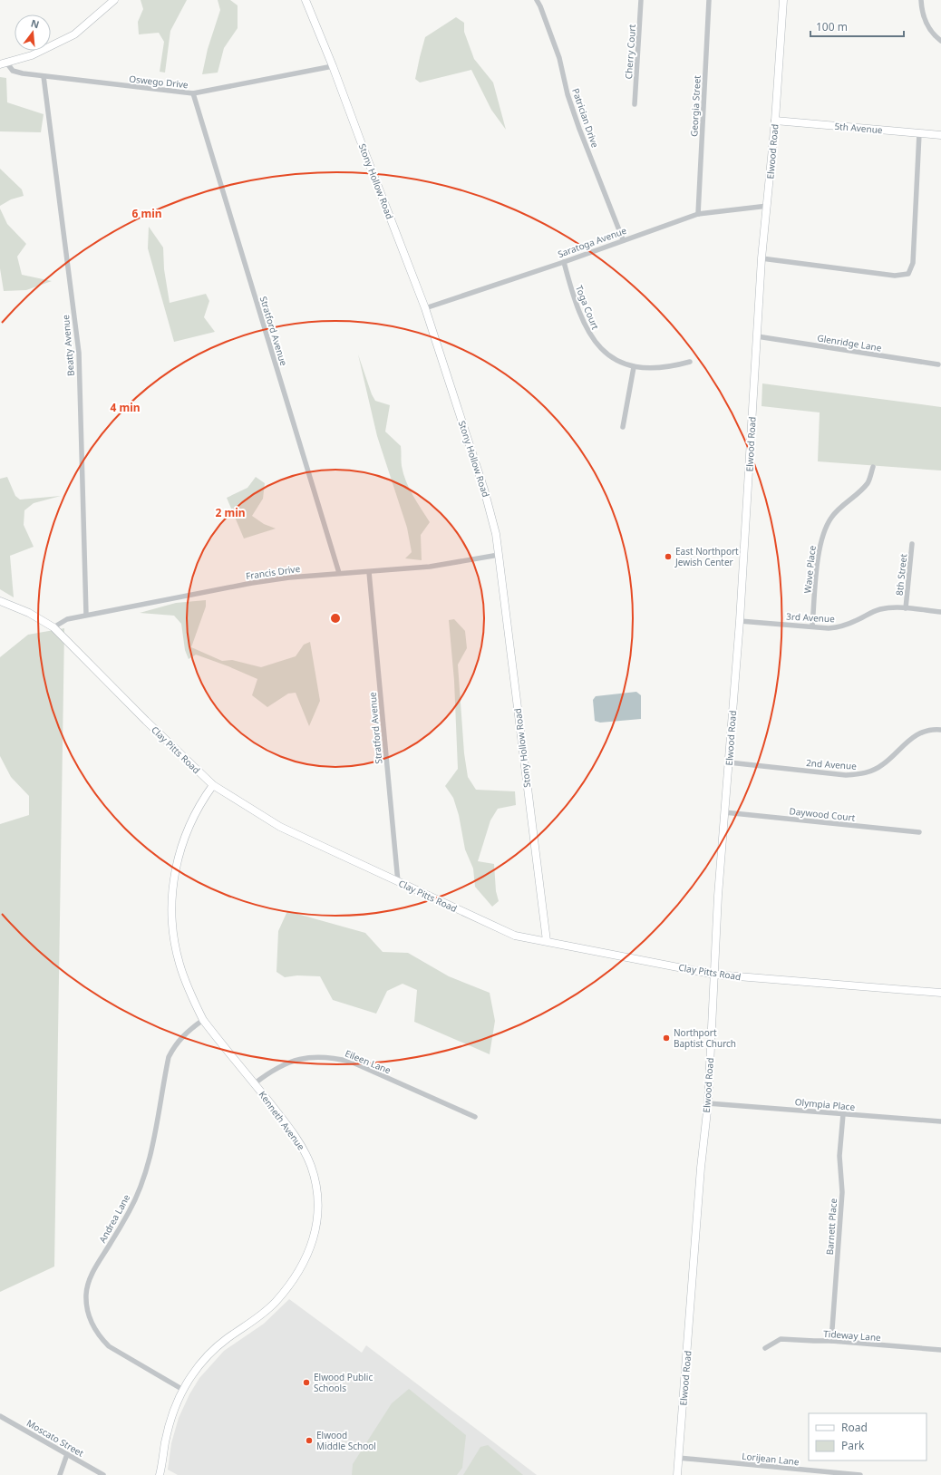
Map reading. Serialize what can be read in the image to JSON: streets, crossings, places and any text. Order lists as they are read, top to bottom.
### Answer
{
  "streets": {
    "street": [
      "Cherry Court",
      "Oswego Drive",
      "Georgia Street",
      "Patrician Drive",
      "5th Avenue",
      "Elwood Road",
      "Stony Hollow Road",
      "Saratoga Avenue",
      "Toga Court",
      "Stratford Avenue",
      "Glenridge Lane",
      "Beatty Avenue",
      "Wave Place",
      "Francis Drive",
      "8th Street",
      "3rd Avenue",
      "Clay Pitts Road",
      "2nd Avenue",
      "Daywood Court",
      "Eileen Lane",
      "Olympia Place",
      "Kenneth Avenue",
      "Andrea Lane",
      "Barnett Place",
      "Tideway Lane",
      "Moscato Street",
      "Lorijean Lane"
    ]
  },
  "crossings": [
    ["Oswego Drive", "Stony Hollow Road"],
    ["Oswego Drive", "Stratford Avenue"],
    ["Oswego Drive", "Beatty Avenue"],
    ["Georgia Street", "Saratoga Avenue"],
    ["Patrician Drive", "Saratoga Avenue"],
    ["5th Avenue", "Elwood Road"],
    ["Elwood Road", "Saratoga Avenue"],
    ["Elwood Road", "Glenridge Lane"],
    ["Elwood Road", "3rd Avenue"],
    ["Elwood Road", "Clay Pitts Road"],
    ["Elwood Road", "2nd Avenue"],
    ["Elwood Road", "Daywood Court"],
    ["Elwood Road", "Olympia Place"],
    ["Elwood Road", "Lorijean Lane"],
    ["Stony Hollow Road", "Saratoga Avenue"],
    ["Stony Hollow Road", "Francis Drive"],
    ["Stony Hollow Road", "Clay Pitts Road"],
    ["Saratoga Avenue", "Toga Court"],
    ["Stratford Avenue", "Francis Drive"],
    ["Stratford Avenue", "Clay Pitts Road"],
    ["Beatty Avenue", "Francis Drive"],
    ["Wave Place", "3rd Avenue"],
    ["Francis Drive", "Clay Pitts Road"],
    ["8th Street", "3rd Avenue"],
    ["Clay Pitts Road", "Kenneth Avenue"],
    ["Eileen Lane", "Kenneth Avenue"],
    ["Olympia Place", "Barnett Place"],
    ["Kenneth Avenue", "Andrea Lane"],
    ["Barnett Place", "Tideway Lane"]
  ],
  "places": [
    "East Northport Jewish Center",
    "Northport Baptist Church",
    "Elwood Public Schools",
    "Elwood Middle School"
  ],
  "legend": ["Road", "Park"],
  "scale_bar": "100 m",
  "north": "top",
  "rings": ["6 min", "4 min", "2 min"]
}
